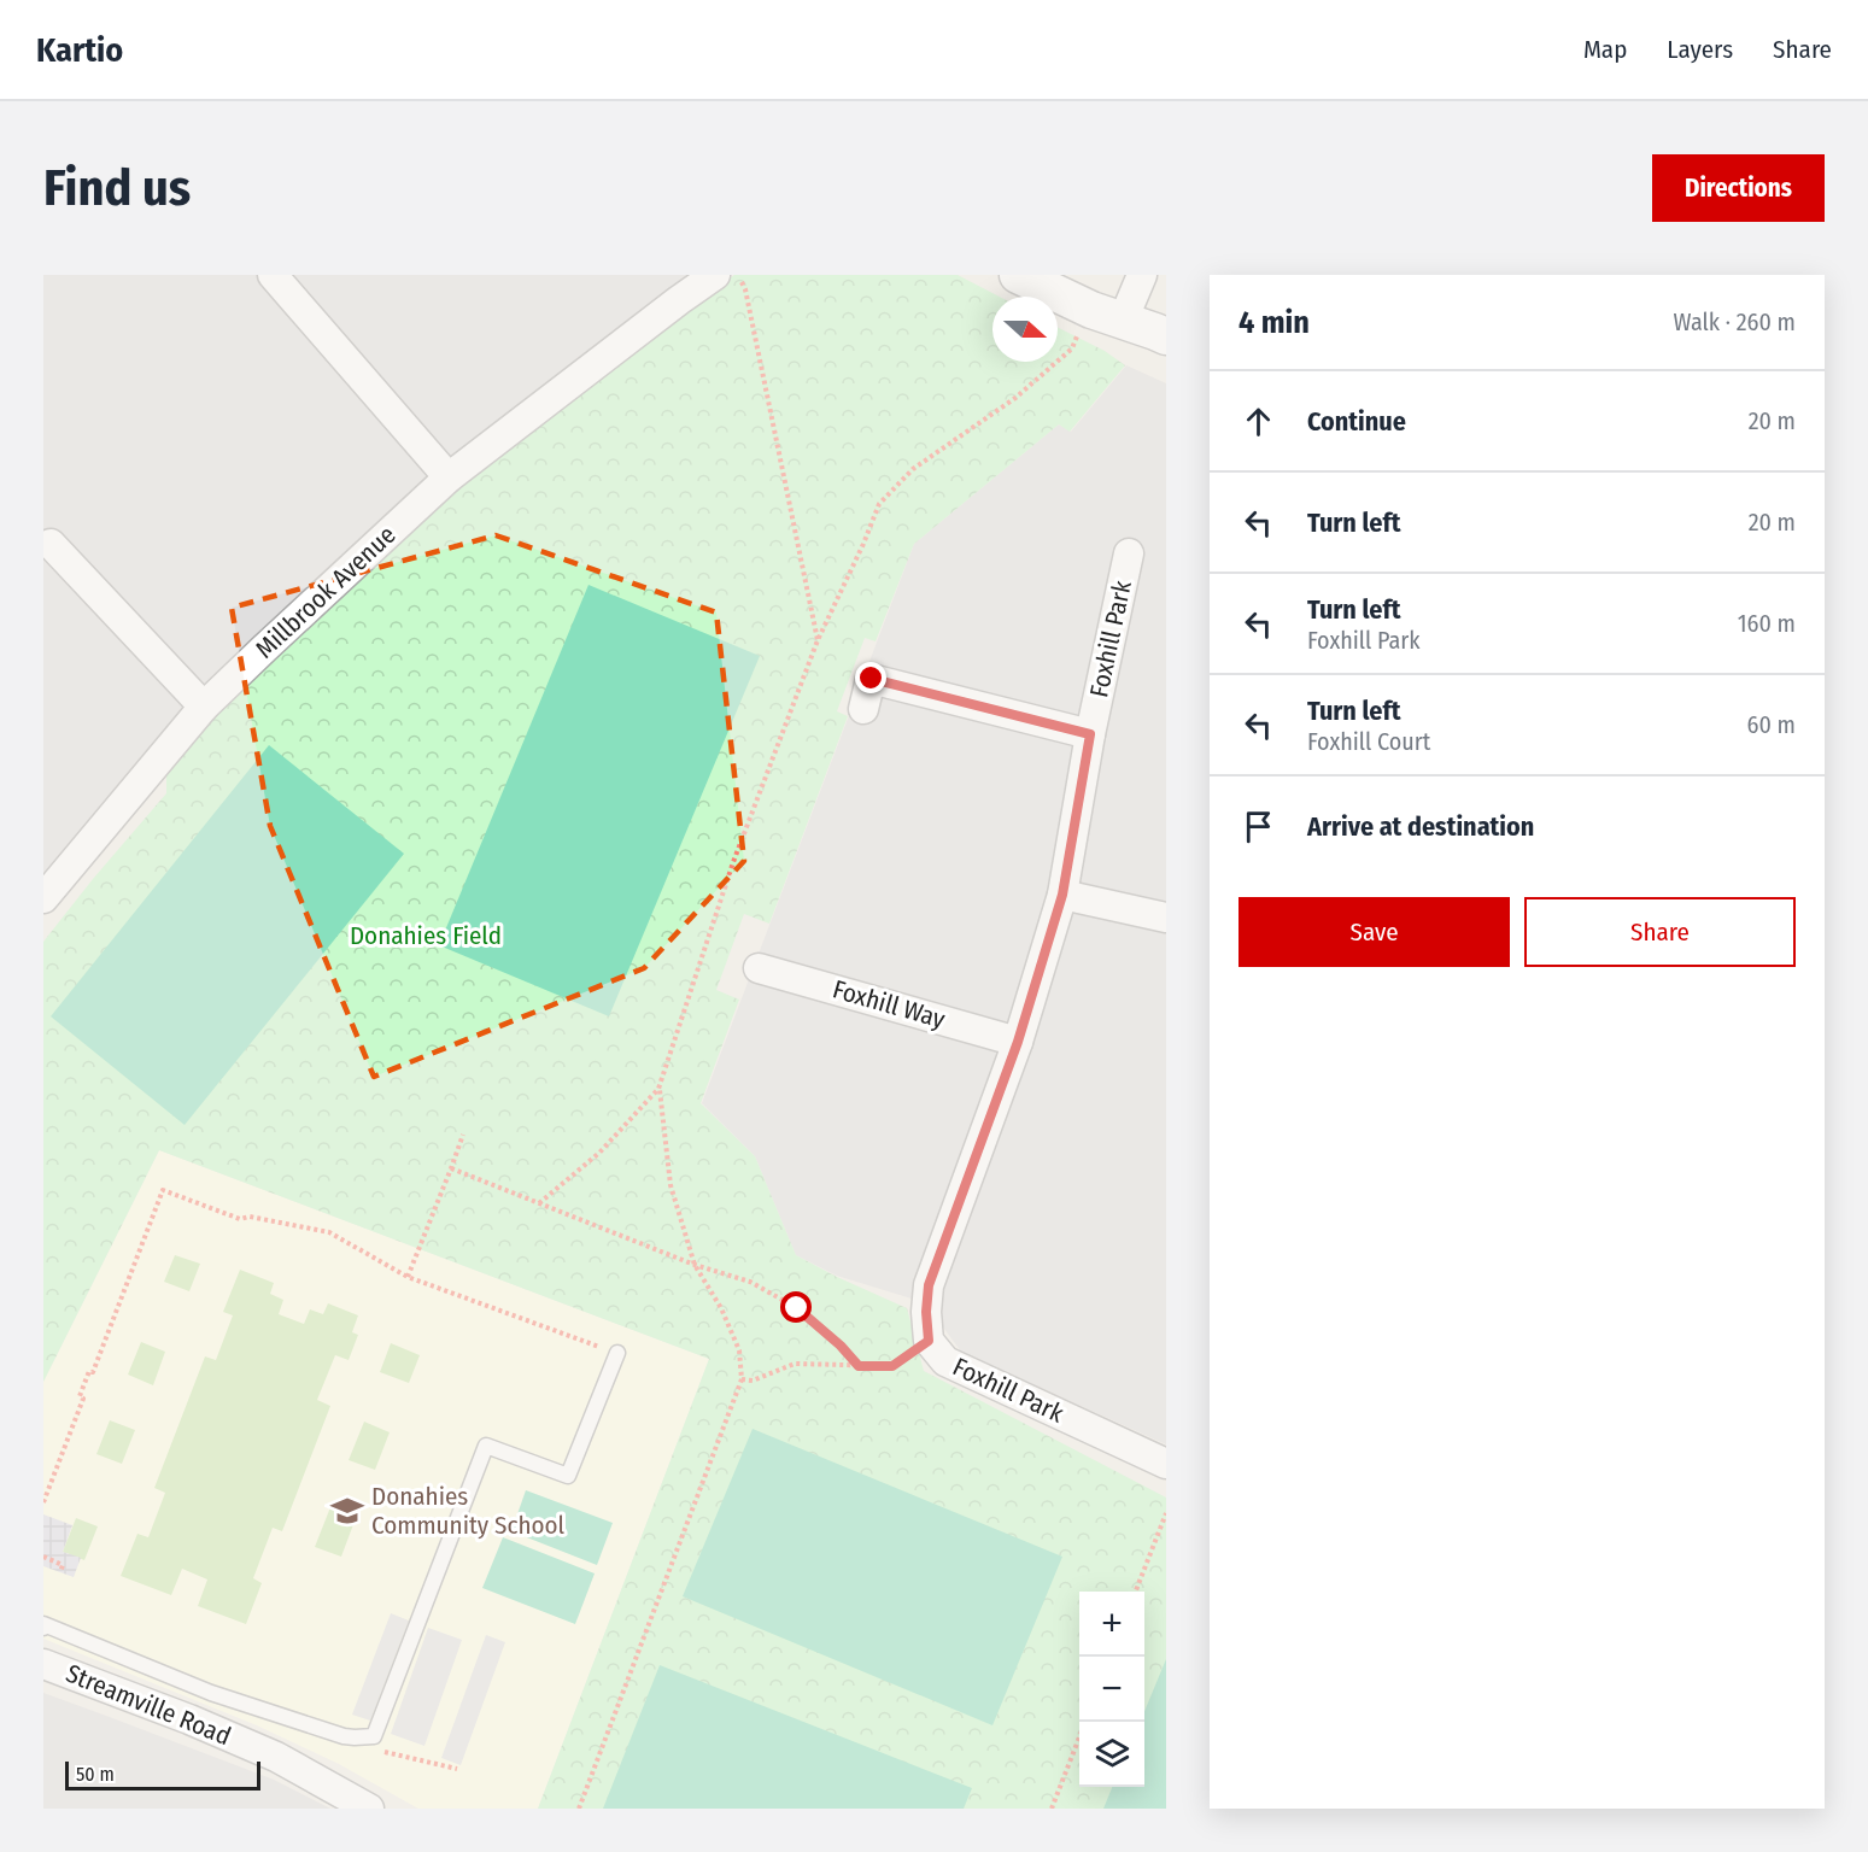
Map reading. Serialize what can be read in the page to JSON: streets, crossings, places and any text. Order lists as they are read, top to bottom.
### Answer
{
  "streets": {
    "street": [
      "Millbrook Avenue",
      "Foxhill Park",
      "Foxhill Way",
      "Streamville Road"
    ]
  },
  "crossings": [
    ["Foxhill Park", "Foxhill Way"]
  ],
  "parks": ["Donahies Field"],
  "places": {
    "school or university": ["Donahies Community School"]
  },
  "scale_bar": "50 m",
  "north": "right",
  "page": {
    "header": "Kartio",
    "nav": ["Map", "Layers", "Share"],
    "buttons": [
      "Directions",
      ["Save", "Share"]
    ],
    "title": "Find us",
    "heading": ["4 min", "Walk · 260 m"],
    "list": [
      ["Continue", "20 m"],
      ["Turn left", "20 m"],
      ["Turn left", "Foxhill Park", "160 m"],
      ["Turn left", "Foxhill Court", "60 m"],
      "Arrive at destination"
    ],
    "map_buttons": ["+", "−"],
    "scale": "50 m"
  }
}
